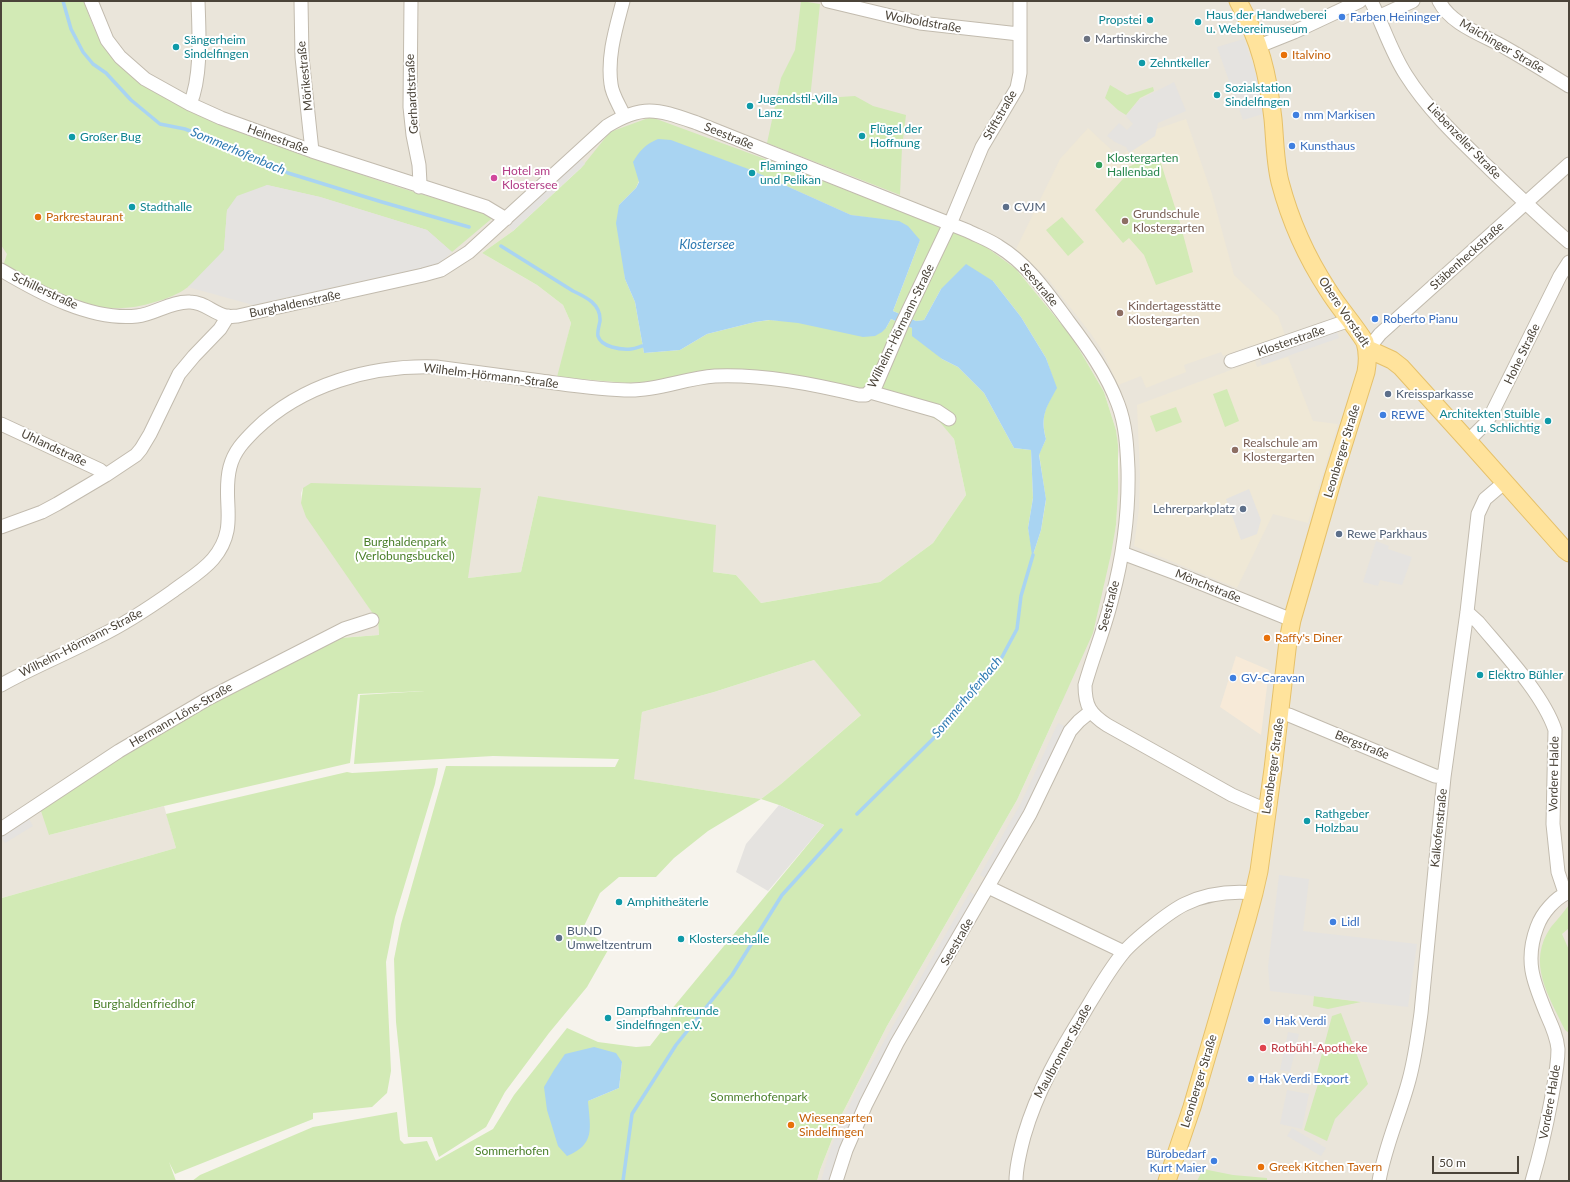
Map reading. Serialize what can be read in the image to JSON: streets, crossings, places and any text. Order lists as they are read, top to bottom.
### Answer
{
  "streets": {
    "main road": ["Obere Vorstadt", "Leonberger Straße"],
    "street": [
      "Wolboldstraße",
      "Maichinger Straße",
      "Mörikestraße",
      "Gerhardtstraße",
      "Stiftstraße",
      "Seestraße",
      "Heinestraße",
      "Liebenzeller Straße",
      "Stäbenheckstraße",
      "Schillerstraße",
      "Burghaldenstraße",
      "Wilhelm-Hörmann-Straße",
      "Klosterstraße",
      "Hohe Straße",
      "Uhlandstraße",
      "Mönchstraße",
      "Hermann-Löns-Straße",
      "Bergstraße",
      "Vordere Halde",
      "Kalkofenstraße",
      "Maulbronner Straße"
    ]
  },
  "crossings": [
    ["Wolboldstraße", "Stiftstraße"],
    ["Mörikestraße", "Heinestraße"],
    ["Gerhardtstraße", "Heinestraße"],
    ["Stiftstraße", "Seestraße"],
    ["Stiftstraße", "Wilhelm-Hörmann-Straße"],
    ["Seestraße", "Burghaldenstraße"],
    ["Seestraße", "Wilhelm-Hörmann-Straße"],
    ["Seestraße", "Mönchstraße"],
    ["Heinestraße", "Burghaldenstraße"],
    ["Liebenzeller Straße", "Stäbenheckstraße"],
    ["Stäbenheckstraße", "Obere Vorstadt"],
    ["Stäbenheckstraße", "Leonberger Straße"],
    ["Schillerstraße", "Burghaldenstraße"],
    ["Obere Vorstadt", "Klosterstraße"],
    ["Obere Vorstadt", "Hohe Straße"],
    ["Obere Vorstadt", "Leonberger Straße"],
    ["Obere Vorstadt", "Kalkofenstraße"],
    ["Leonberger Straße", "Mönchstraße"],
    ["Leonberger Straße", "Bergstraße"],
    ["Leonberger Straße", "Maulbronner Straße"],
    ["Bergstraße", "Kalkofenstraße"],
    ["Vordere Halde", "Kalkofenstraße"]
  ],
  "water": ["Sommerhofenbach", "Klostersee"],
  "parks": [
    "Burghaldenpark (Verlobungsbuckel)",
    "Burghaldenfriedhof",
    "Sommerhofenpark",
    "Sommerhofen"
  ],
  "places": [
    "Farben Heininger",
    "Propstei",
    "Haus der Handweberei u. Webereimuseum",
    "Martinskirche",
    "Sängerheim Sindelfingen",
    "Italvino",
    "Zehntkeller",
    "Sozialstation Sindelfingen",
    "Jugendstil-Villa Lanz",
    "mm Markisen",
    "Flügel der Hoffnung",
    "Großer Bug",
    "Kunsthaus",
    "Klostergarten Hallenbad",
    "Flamingo und Pelikan",
    "Hotel am Klostersee",
    "Stadthalle",
    "CVJM",
    "Parkrestaurant",
    "Grundschule Klostergarten",
    "Kindertagesstätte Klostergarten",
    "Roberto Pianu",
    "Kreissparkasse",
    "REWE",
    "Architekten Stuible u. Schlichtig",
    "Realschule am Klostergarten",
    "Lehrerparkplatz",
    "Rewe Parkhaus",
    "Raffy's Diner",
    "Elektro Bühler",
    "GV-Caravan",
    "Rathgeber Holzbau",
    "Amphitheäterle",
    "Lidl",
    "BUND Umweltzentrum",
    "Klosterseehalle",
    "Dampfbahnfreunde Sindelfingen e.V.",
    "Hak Verdi",
    "Rotbühl-Apotheke",
    "Hak Verdi Export",
    "Wiesengarten Sindelfingen",
    "Bürobedarf Kurt Maier",
    "Greek Kitchen Tavern"
  ],
  "scale_bar": "50 m"
}
